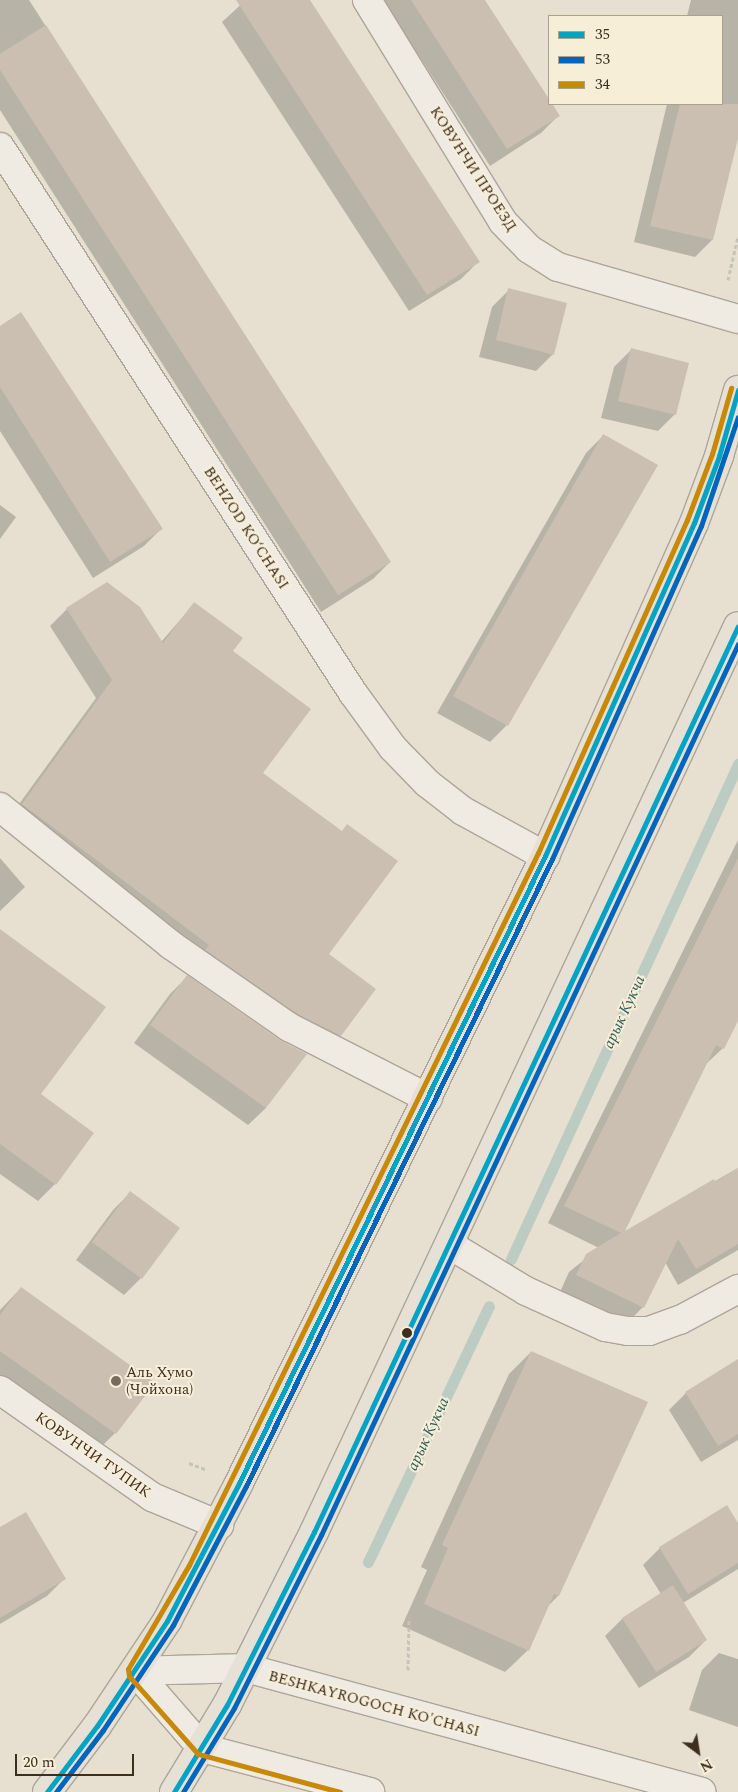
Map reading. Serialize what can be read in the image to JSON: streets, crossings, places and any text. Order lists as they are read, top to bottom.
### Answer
{
  "streets": {
    "street": [
      "КОВУНЧИ ПРОЕЗД",
      "BEHZOD KO‘CHASI",
      "КОВУНЧИ ТУПИК",
      "BESHKAYROGOCH KO'CHASI"
    ]
  },
  "water": ["арык Кукча"],
  "places": ["Аль Хумо (Чойхона)"],
  "lines": ["transit line 34", "transit line 35", "transit line 53"],
  "legend": ["35", "53", "34"],
  "scale_bar": "20 m",
  "north": "bottom right"
}
